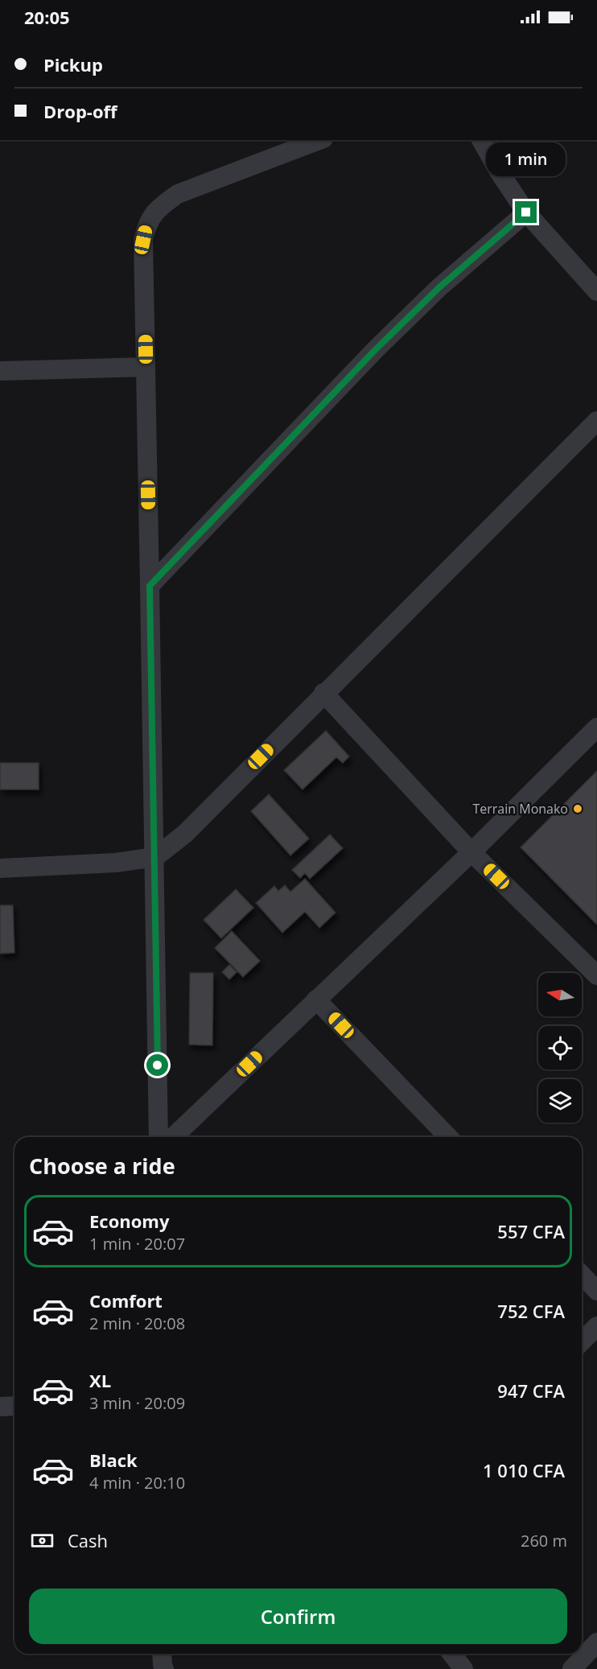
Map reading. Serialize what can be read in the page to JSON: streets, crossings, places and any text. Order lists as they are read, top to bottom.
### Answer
{
  "places": ["Terrain Monako"],
  "north": "left",
  "page": {
    "status": "20:05",
    "banner": ["Pickup", "Drop-off"],
    "bubble": "1 min",
    "heading": "Choose a ride",
    "list": [
      {
        "name": "Economy",
        "note": "1 min · 20:07",
        "value": "557 CFA"
      },
      {
        "name": "Comfort",
        "note": "2 min · 20:08",
        "value": "752 CFA"
      },
      {
        "name": "XL",
        "note": "3 min · 20:09",
        "value": "947 CFA"
      },
      {
        "name": "Black",
        "note": "4 min · 20:10",
        "value": "1 010 CFA"
      }
    ],
    "pay": ["Cash", "260 m"],
    "buttons": "Confirm"
  }
}
